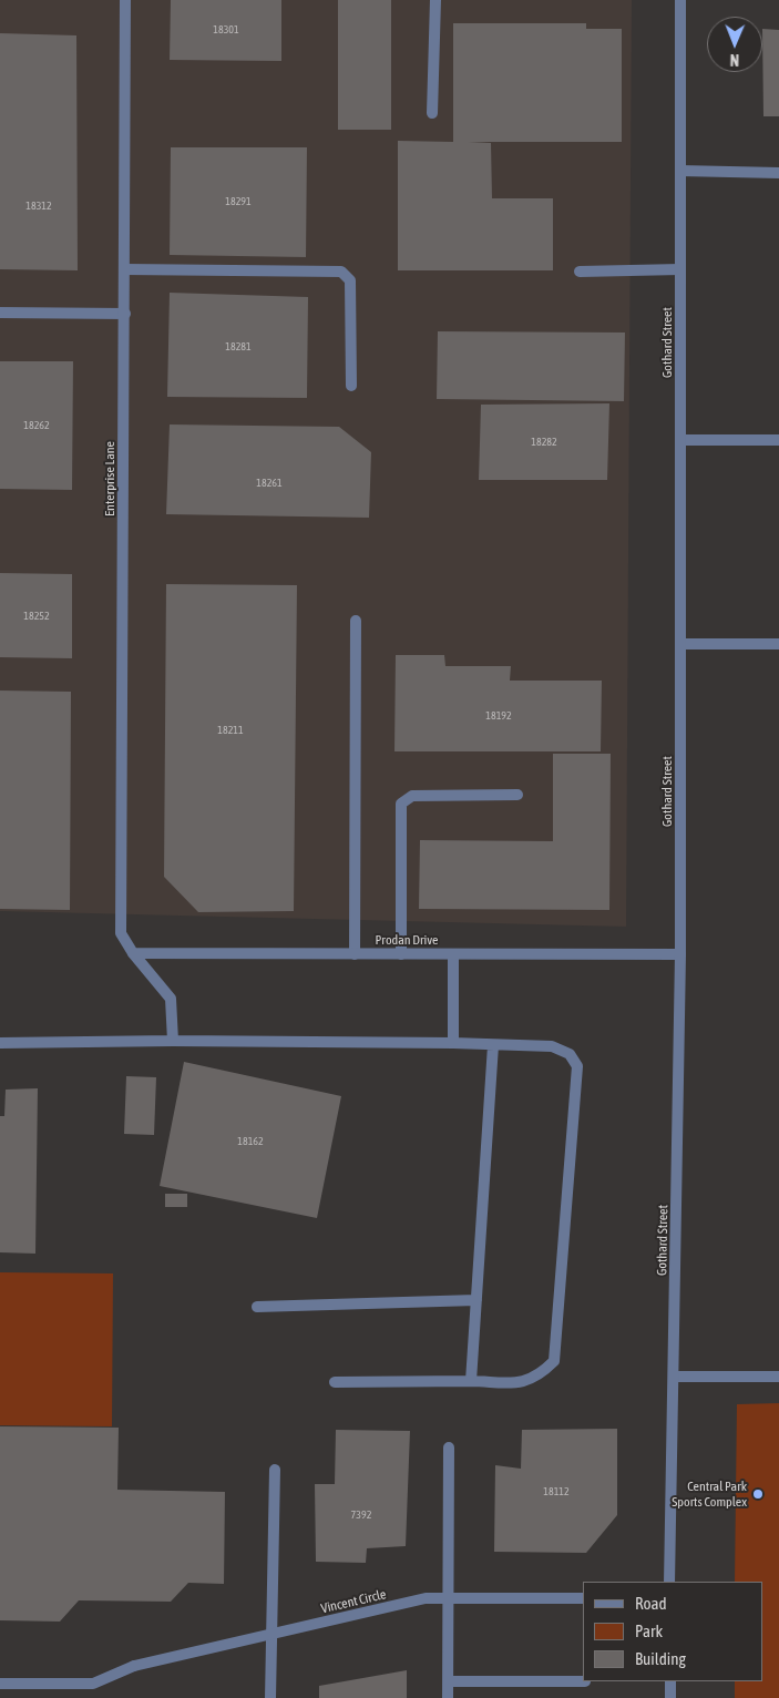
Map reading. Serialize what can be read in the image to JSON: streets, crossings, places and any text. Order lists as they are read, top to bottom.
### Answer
{
  "streets": {
    "street": [
      "Gothard Street",
      "Enterprise Lane",
      "Prodan Drive",
      "Vincent Circle"
    ]
  },
  "crossings": [
    ["Gothard Street", "Prodan Drive"],
    ["Enterprise Lane", "Prodan Drive"]
  ],
  "places": ["Central Park Sports Complex"],
  "house_numbers": [
    "18301",
    "18291",
    "18312",
    "18281",
    "18262",
    "18282",
    "18261",
    "18252",
    "18192",
    "18211",
    "18162",
    "18112",
    "7392"
  ],
  "legend": ["Road", "Park", "Building"],
  "north": "bottom"
}
